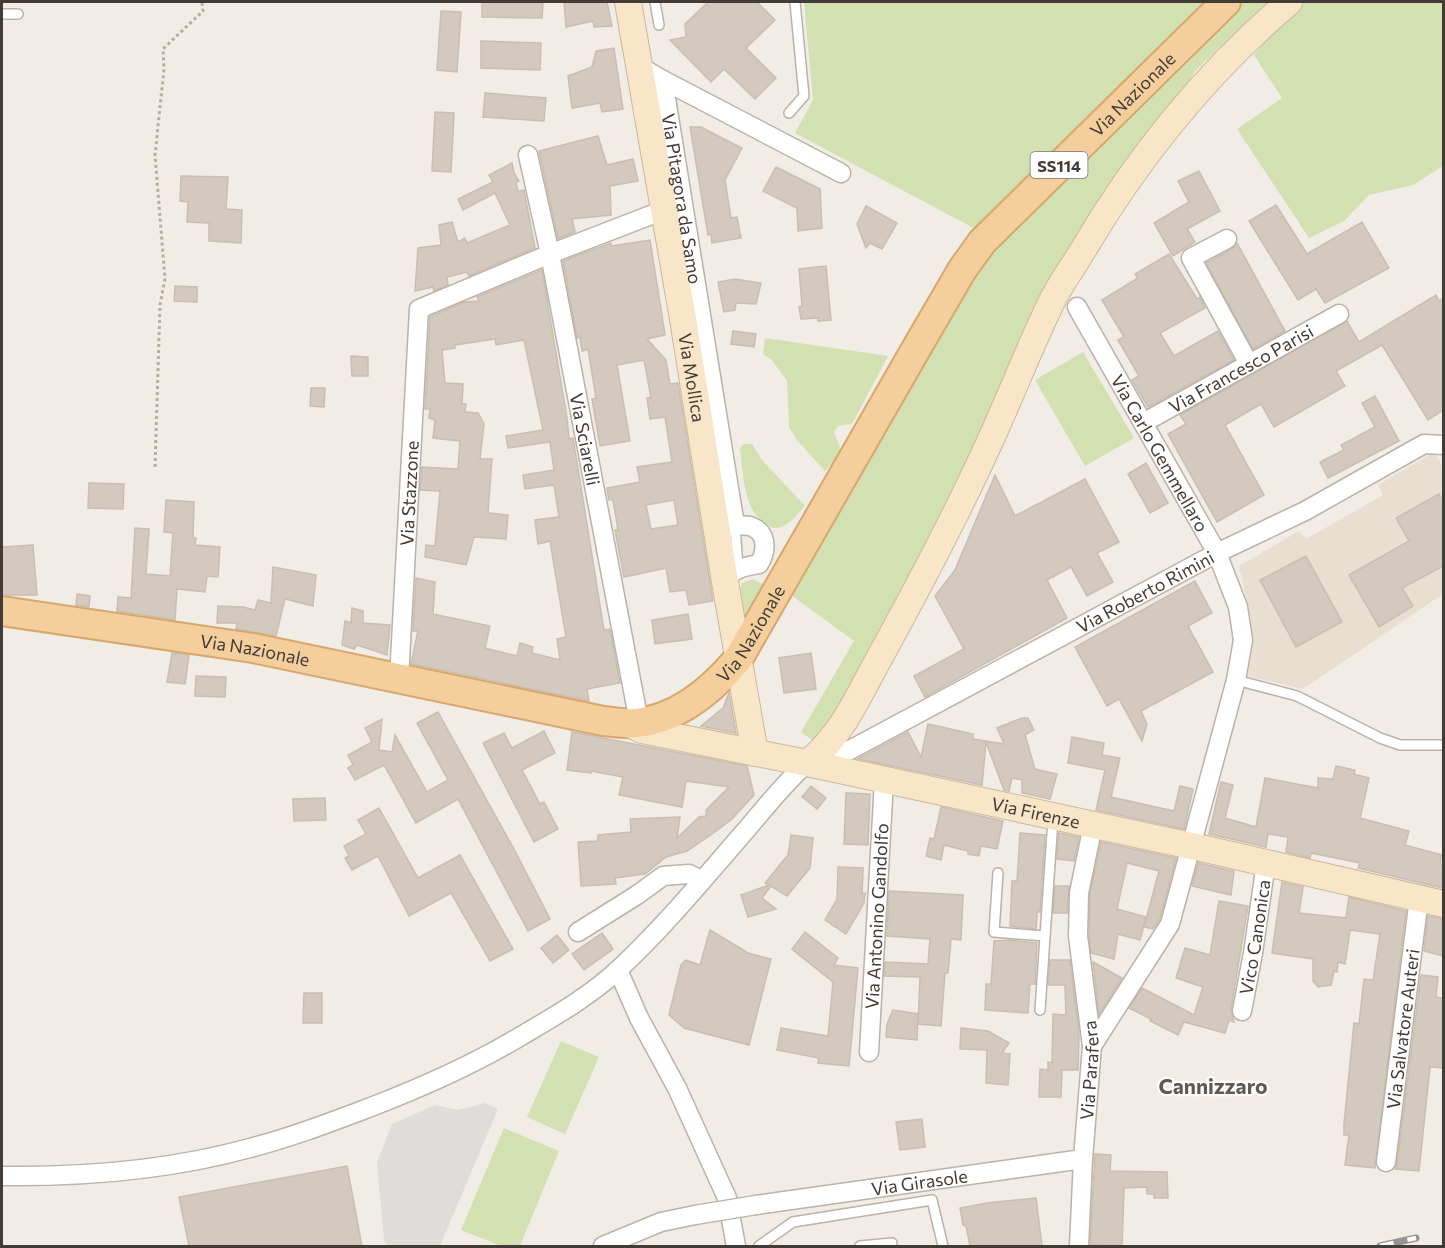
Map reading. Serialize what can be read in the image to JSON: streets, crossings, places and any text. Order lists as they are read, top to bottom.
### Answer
{
  "streets": {
    "main road": ["Via Nazionale", "SS114"],
    "street": [
      "Via Pitagora da Samo",
      "Via Francesco Parisi",
      "Via Mollica",
      "Via Sciarelli",
      "Via Carlo Gemmellaro",
      "Via Stazzone",
      "Via Roberto Rimini",
      "Via Firenze",
      "Via Antonino Gandolfo",
      "Vico Canonica",
      "Via Salvatore Auteri",
      "Via Parafera",
      "Via Girasole"
    ]
  },
  "crossings": [
    ["Via Nazionale", "Via Mollica"],
    ["Via Nazionale", "Via Sciarelli"],
    ["Via Nazionale", "Via Stazzone"],
    ["Via Nazionale", "Via Firenze"],
    ["Via Pitagora da Samo", "Via Mollica"],
    ["Via Francesco Parisi", "Via Carlo Gemmellaro"],
    ["Via Mollica", "Via Firenze"],
    ["Via Sciarelli", "Via Stazzone"],
    ["Via Sciarelli", "Via Firenze"],
    ["Via Carlo Gemmellaro", "Via Roberto Rimini"],
    ["Via Carlo Gemmellaro", "Via Firenze"],
    ["Via Carlo Gemmellaro", "Via Parafera"],
    ["Via Roberto Rimini", "Via Firenze"],
    ["Via Firenze", "Via Antonino Gandolfo"],
    ["Via Firenze", "Vico Canonica"],
    ["Via Firenze", "Via Salvatore Auteri"],
    ["Via Firenze", "Via Parafera"],
    ["Via Parafera", "Via Girasole"]
  ],
  "districts": ["Cannizzaro"]
}
